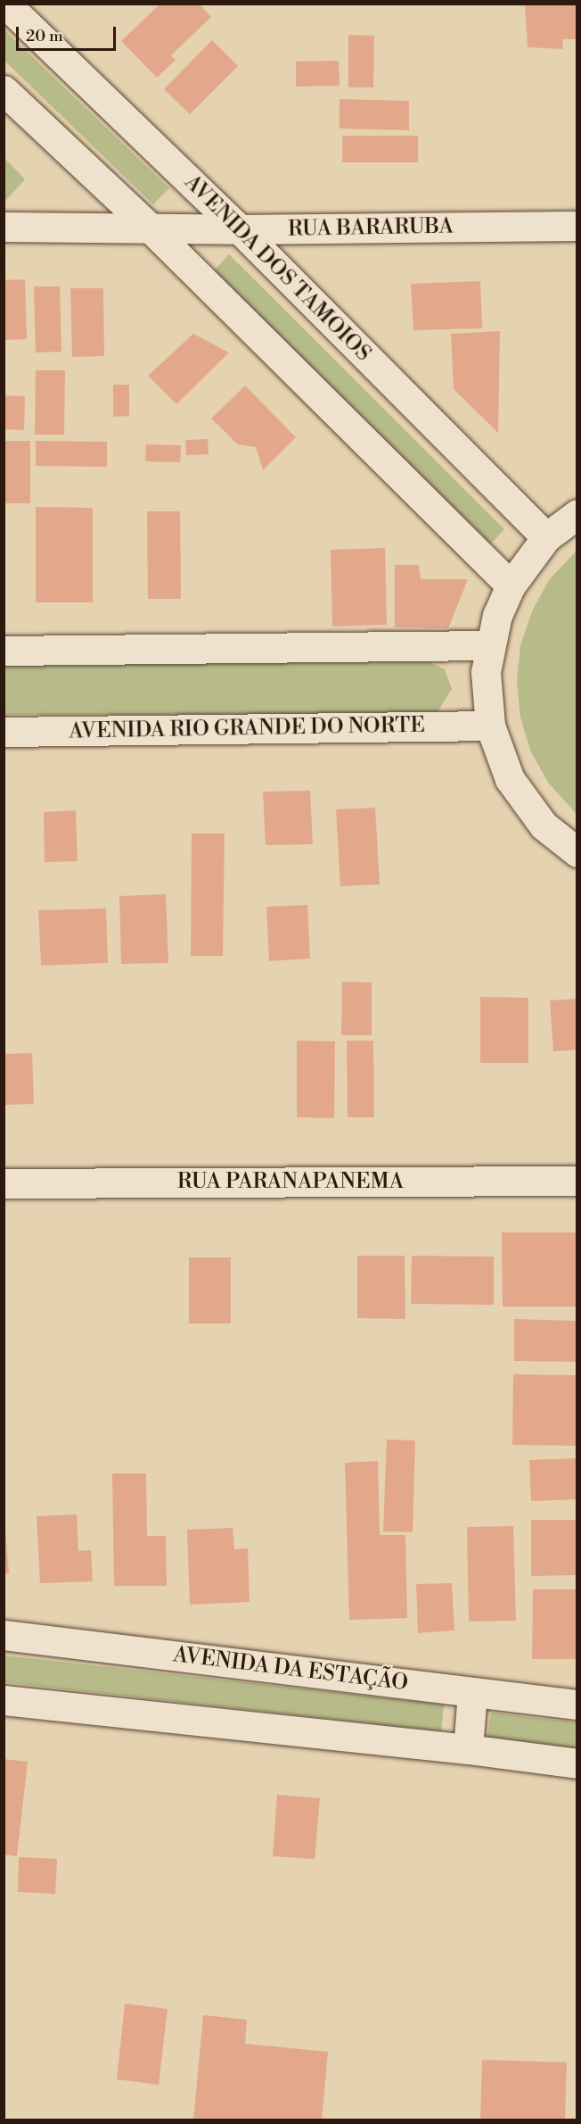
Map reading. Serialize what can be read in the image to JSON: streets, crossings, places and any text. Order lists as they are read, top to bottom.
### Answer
{
  "streets": {
    "street": [
      "RUA BARARUBA",
      "AVENIDA DOS TAMOIOS",
      "AVENIDA RIO GRANDE DO NORTE",
      "RUA PARANAPANEMA",
      "AVENIDA DA ESTAÇÃO"
    ]
  },
  "crossings": [
    ["RUA BARARUBA", "AVENIDA DOS TAMOIOS"]
  ],
  "scale_bar": "20 m"
}
